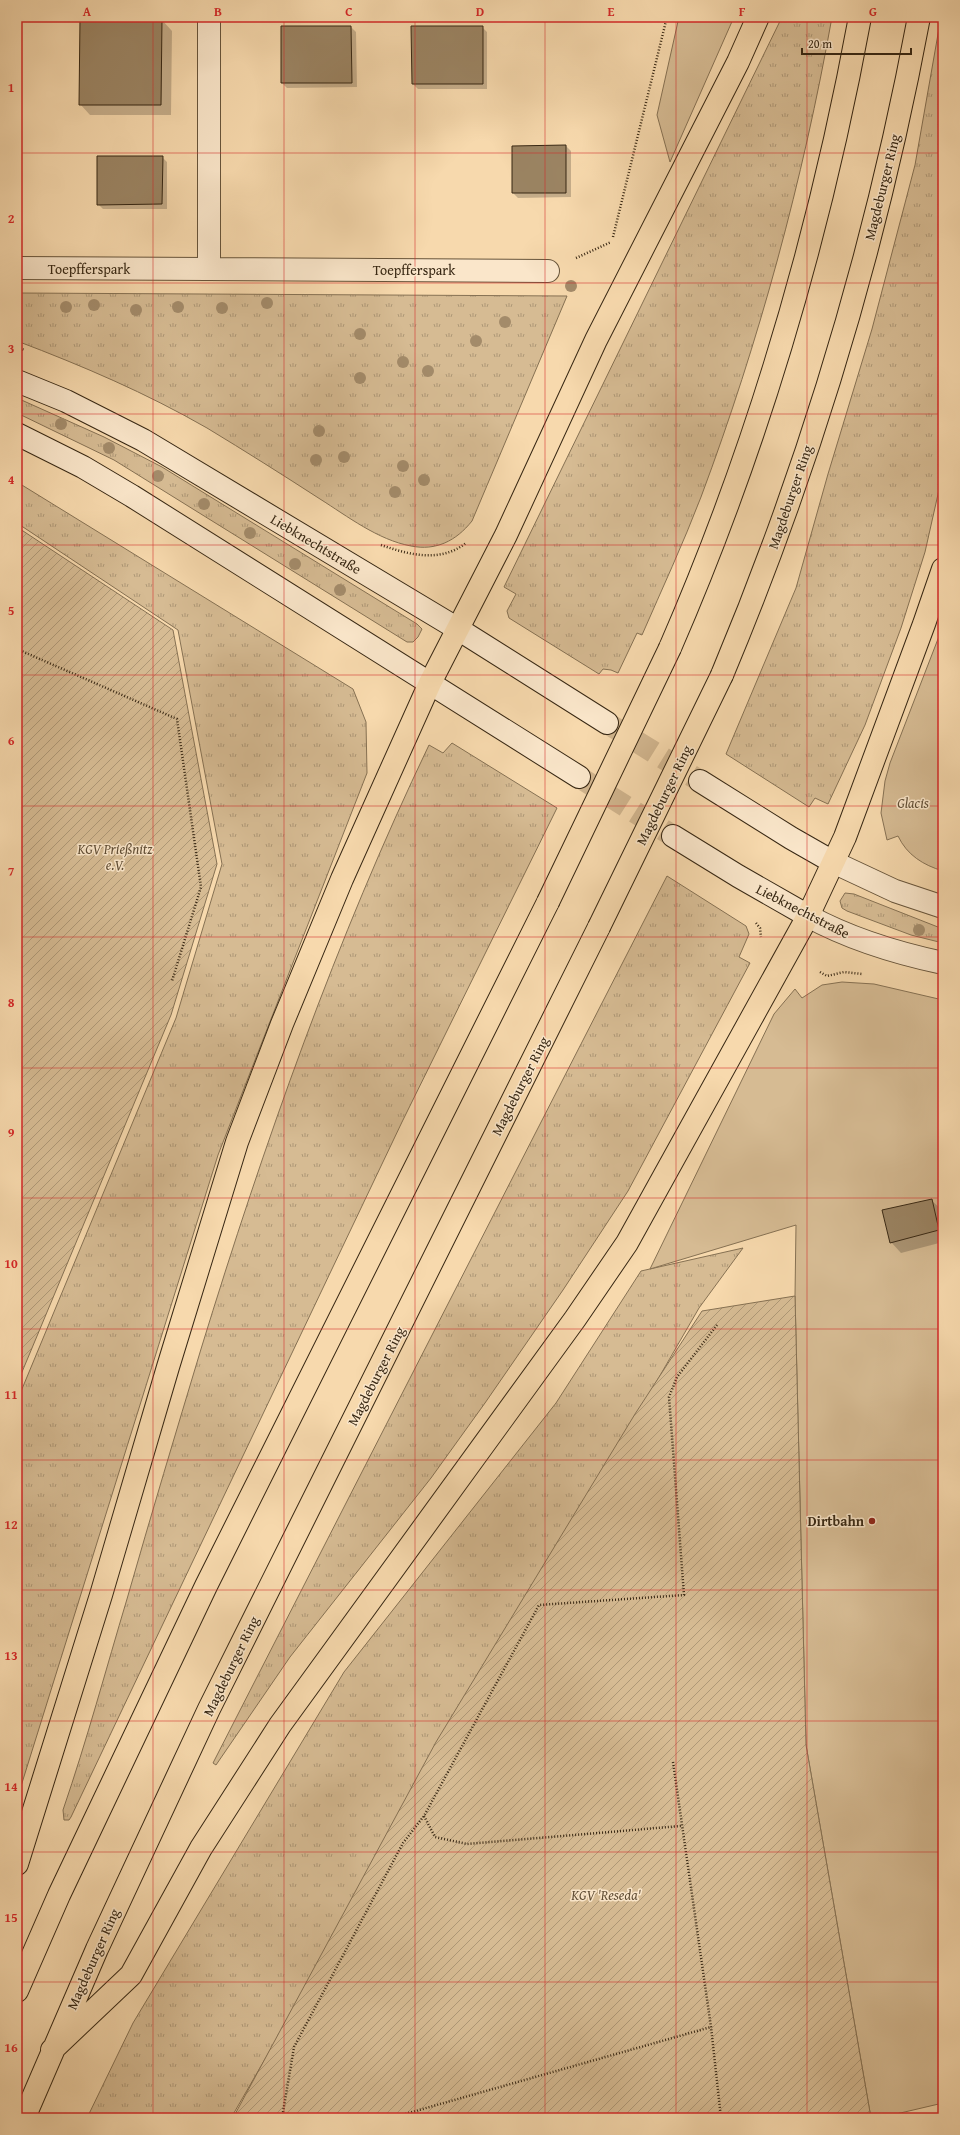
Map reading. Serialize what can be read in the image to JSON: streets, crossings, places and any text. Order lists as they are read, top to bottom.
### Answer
{
  "streets": {
    "highway": ["Magdeburger Ring"],
    "main road": ["Toepfferspark", "Liebknechtstraße"]
  },
  "parks": ["Glacis", "KGV Prießnitz e.V.", "KGV 'Reseda'"],
  "places": ["Dirtbahn"],
  "scale_bar": "20 m",
  "grid": {
    "columns": [
      "A",
      "B",
      "C",
      "D",
      "E",
      "F",
      "G"
    ],
    "rows": [
      "1",
      "2",
      "3",
      "4",
      "5",
      "6",
      "7",
      "8",
      "9",
      "10",
      "11",
      "12",
      "13",
      "14",
      "15",
      "16"
    ]
  }
}
